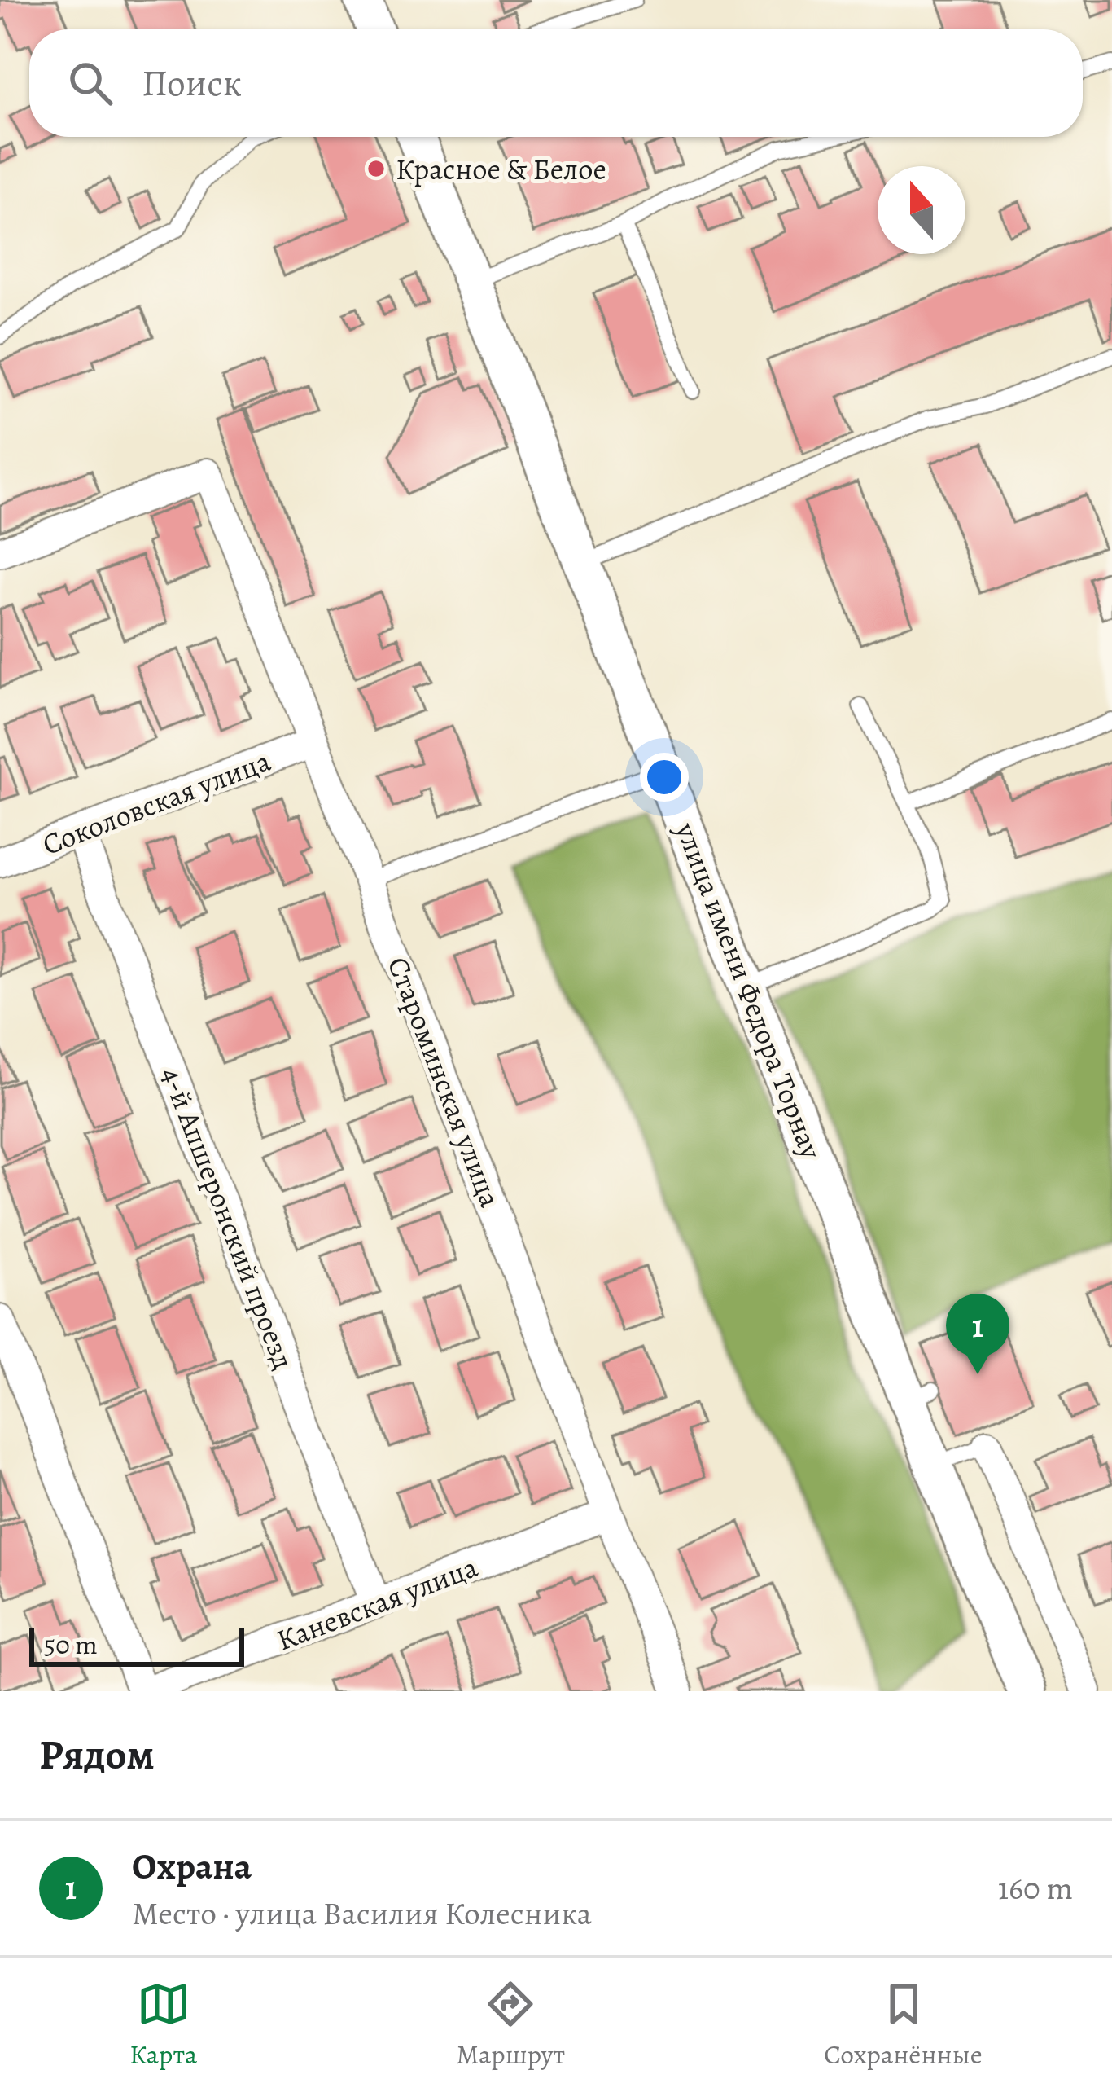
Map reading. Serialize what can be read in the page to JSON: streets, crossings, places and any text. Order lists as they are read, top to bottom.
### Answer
{
  "streets": {
    "street": [
      "Соколовская улица",
      "улица имени Федора Торнау",
      "Староминская улица",
      "4-й Апшеронский проезд",
      "Каневская улица"
    ]
  },
  "crossings": [
    ["Соколовская улица", "Староминская улица"],
    ["Соколовская улица", "4-й Апшеронский проезд"],
    ["Староминская улица", "Каневская улица"],
    ["4-й Апшеронский проезд", "Каневская улица"]
  ],
  "places": ["Красное & Белое"],
  "scale_bar": "50 m",
  "north": "top",
  "page": {
    "search": "Поиск",
    "pins": "1",
    "scale": "50 m",
    "heading": "Рядом",
    "list": [
      {
        "mark": "1",
        "name": "Охрана",
        "note": "Место · улица Василия Колесника",
        "value": "160 m"
      }
    ],
    "nav": ["Карта", "Маршрут", "Сохранённые"]
  }
}
